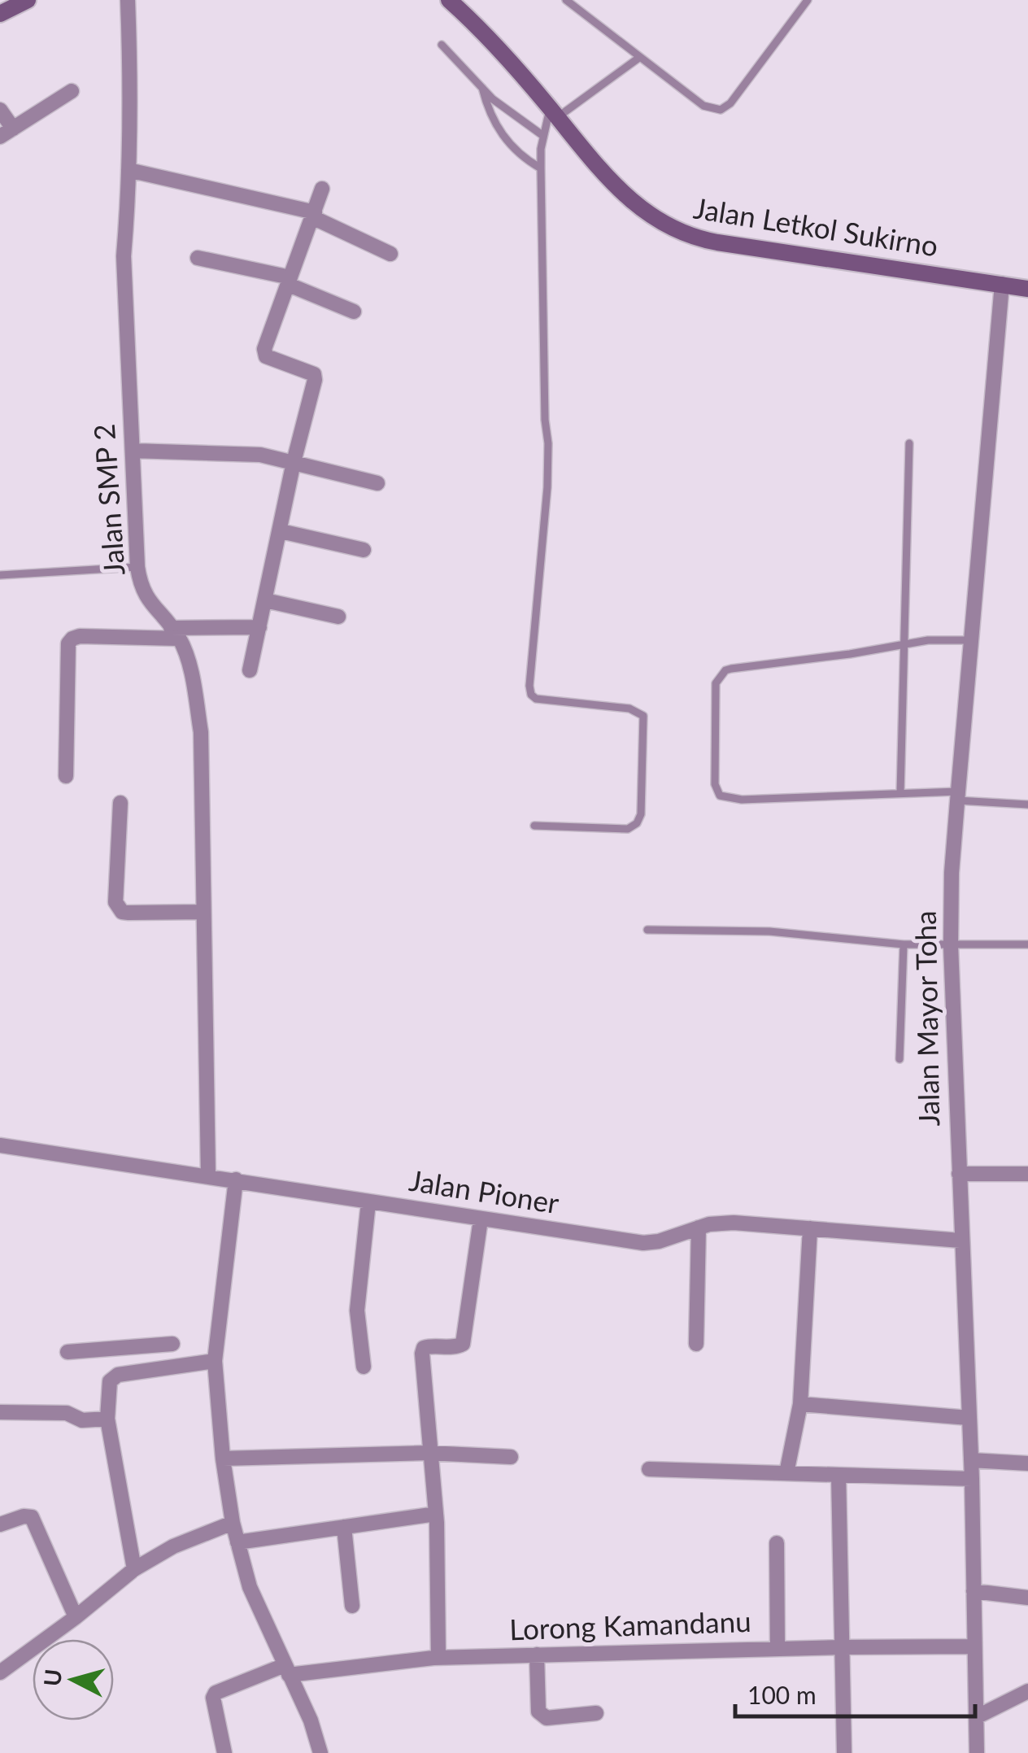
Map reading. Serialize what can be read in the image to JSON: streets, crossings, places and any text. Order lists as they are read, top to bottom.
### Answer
{
  "streets": {
    "main road": ["Jalan Letkol Sukirno"],
    "street": [
      "Jalan SMP 2",
      "Jalan Mayor Toha",
      "Jalan Pioner",
      "Lorong Kamandanu"
    ]
  },
  "crossings": [
    ["Jalan Letkol Sukirno", "Jalan Mayor Toha"],
    ["Jalan SMP 2", "Jalan Pioner"],
    ["Jalan Mayor Toha", "Jalan Pioner"],
    ["Jalan Mayor Toha", "Lorong Kamandanu"]
  ],
  "scale_bar": "100 m",
  "north": "left"
}
